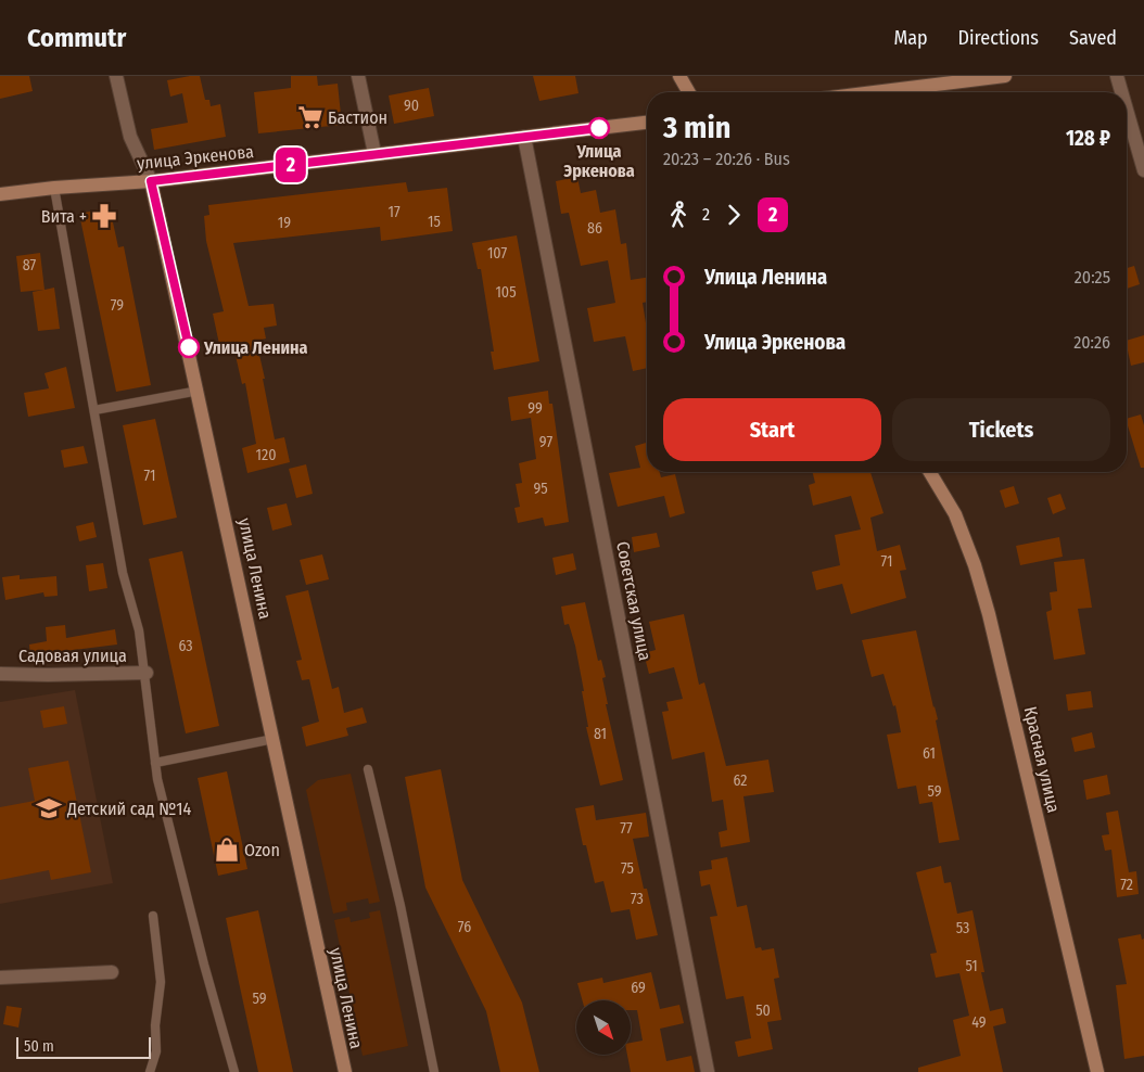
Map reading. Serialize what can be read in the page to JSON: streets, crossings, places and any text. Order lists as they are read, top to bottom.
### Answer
{
  "streets": {
    "street": [
      "улица Эркенова",
      "улица Ленина",
      "Советская улица",
      "Садовая улица",
      "Красная улица"
    ]
  },
  "crossings": [
    ["улица Эркенова", "улица Ленина"],
    ["улица Эркенова", "Советская улица"]
  ],
  "places": {
    "supermarket": ["Бастион"],
    "other": ["Улица Эркенова", "Улица Ленина"],
    "pharmacy": ["Вита +"],
    "school or university": ["Детский сад №14"],
    "shop": ["Ozon"]
  },
  "lines": ["bus line 2"],
  "house_numbers": [
    "90",
    "17",
    "15",
    "19",
    "86",
    "107",
    "87",
    "105",
    "79",
    "99",
    "97",
    "120",
    "71",
    "95",
    "71",
    "63",
    "81",
    "61",
    "62",
    "59",
    "77",
    "75",
    "72",
    "73",
    "76",
    "53",
    "51",
    "69",
    "59",
    "50",
    "49"
  ],
  "scale_bar": "50 m",
  "north": "bottom right",
  "page": {
    "header": "Commutr",
    "nav": ["Map", "Directions", "Saved"],
    "on_map": "2",
    "heading": ["3 min", "20:23 – 20:26 · Bus", "128 ₽"],
    "legs": ["2", "2"],
    "list": [
      {
        "name": "Улица Ленина",
        "value": "20:25"
      },
      {
        "name": "Улица Эркенова",
        "value": "20:26"
      }
    ],
    "buttons": ["Start", "Tickets"],
    "scale": "50 m"
  }
}
